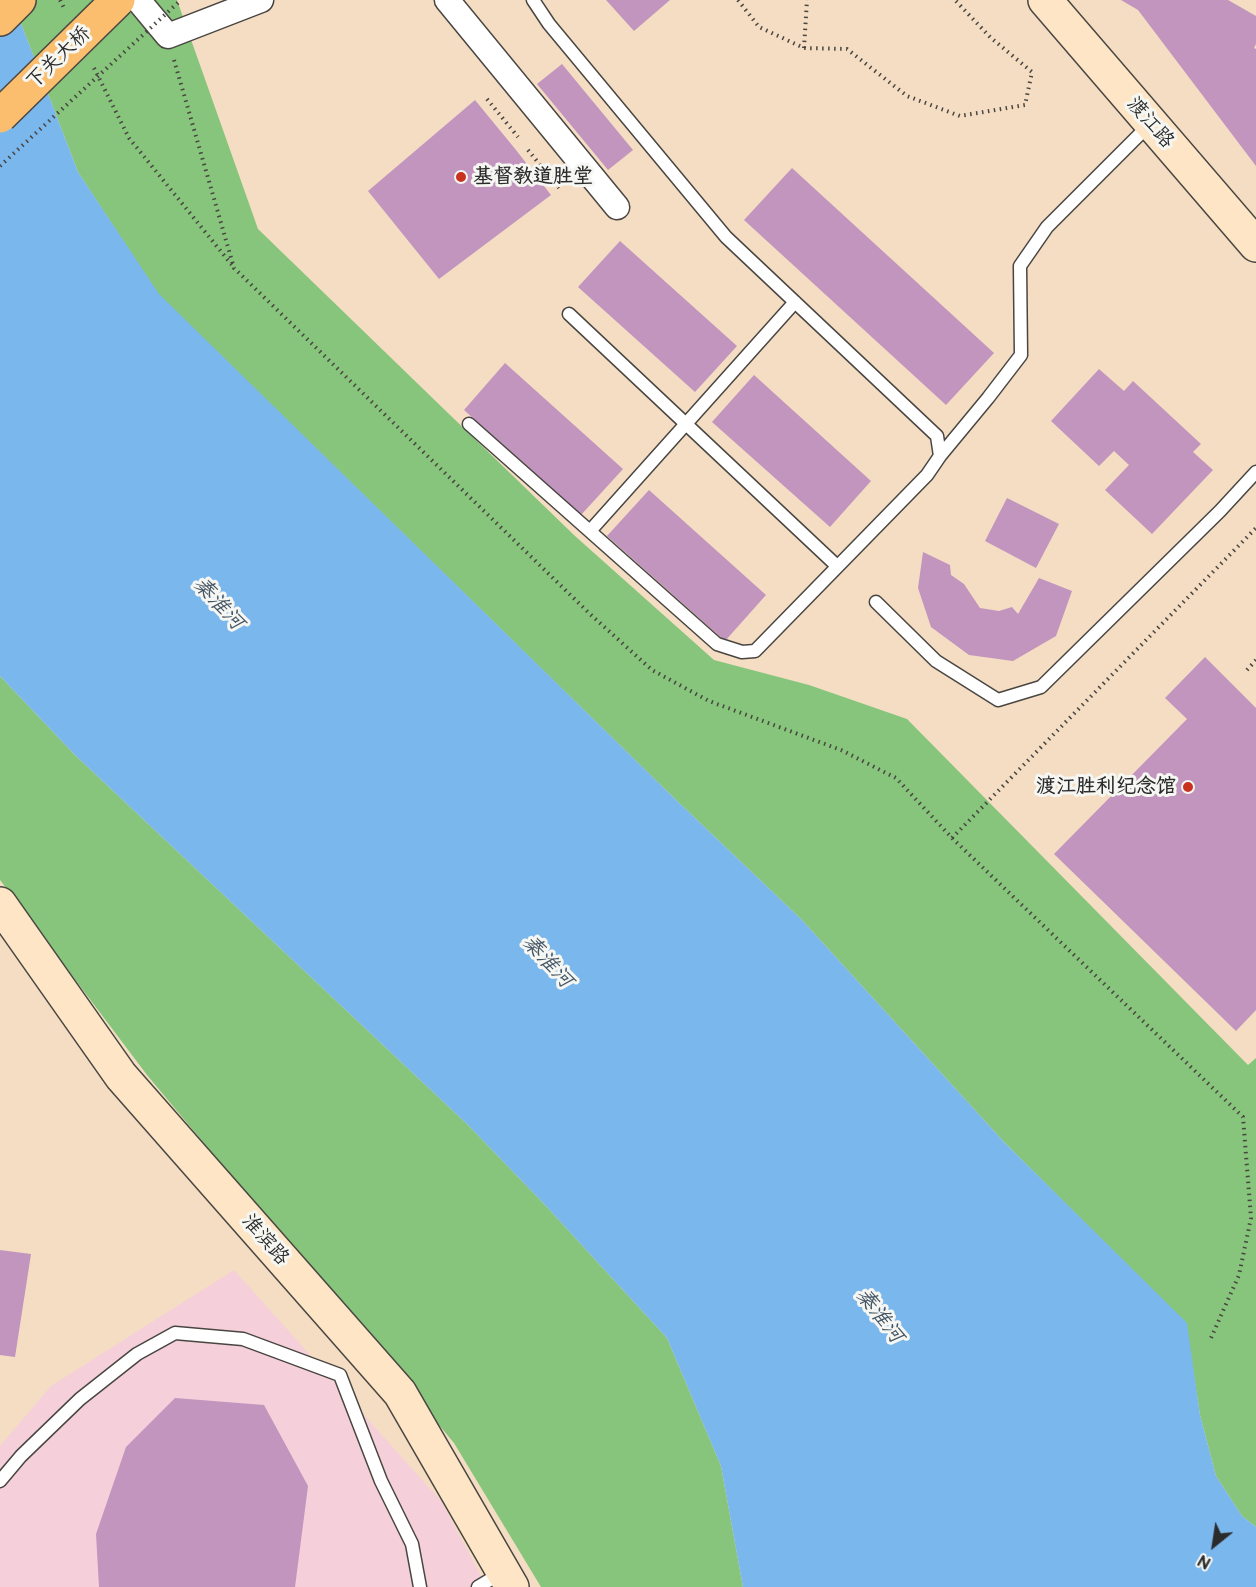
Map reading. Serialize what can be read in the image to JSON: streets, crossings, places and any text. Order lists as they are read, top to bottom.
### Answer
{
  "streets": {
    "highway": ["下关大桥"],
    "street": ["渡江路", "淮滨路"]
  },
  "water": ["秦淮河"],
  "places": ["基督教道胜堂", "渡江胜利纪念馆"],
  "north": "bottom left"
}
